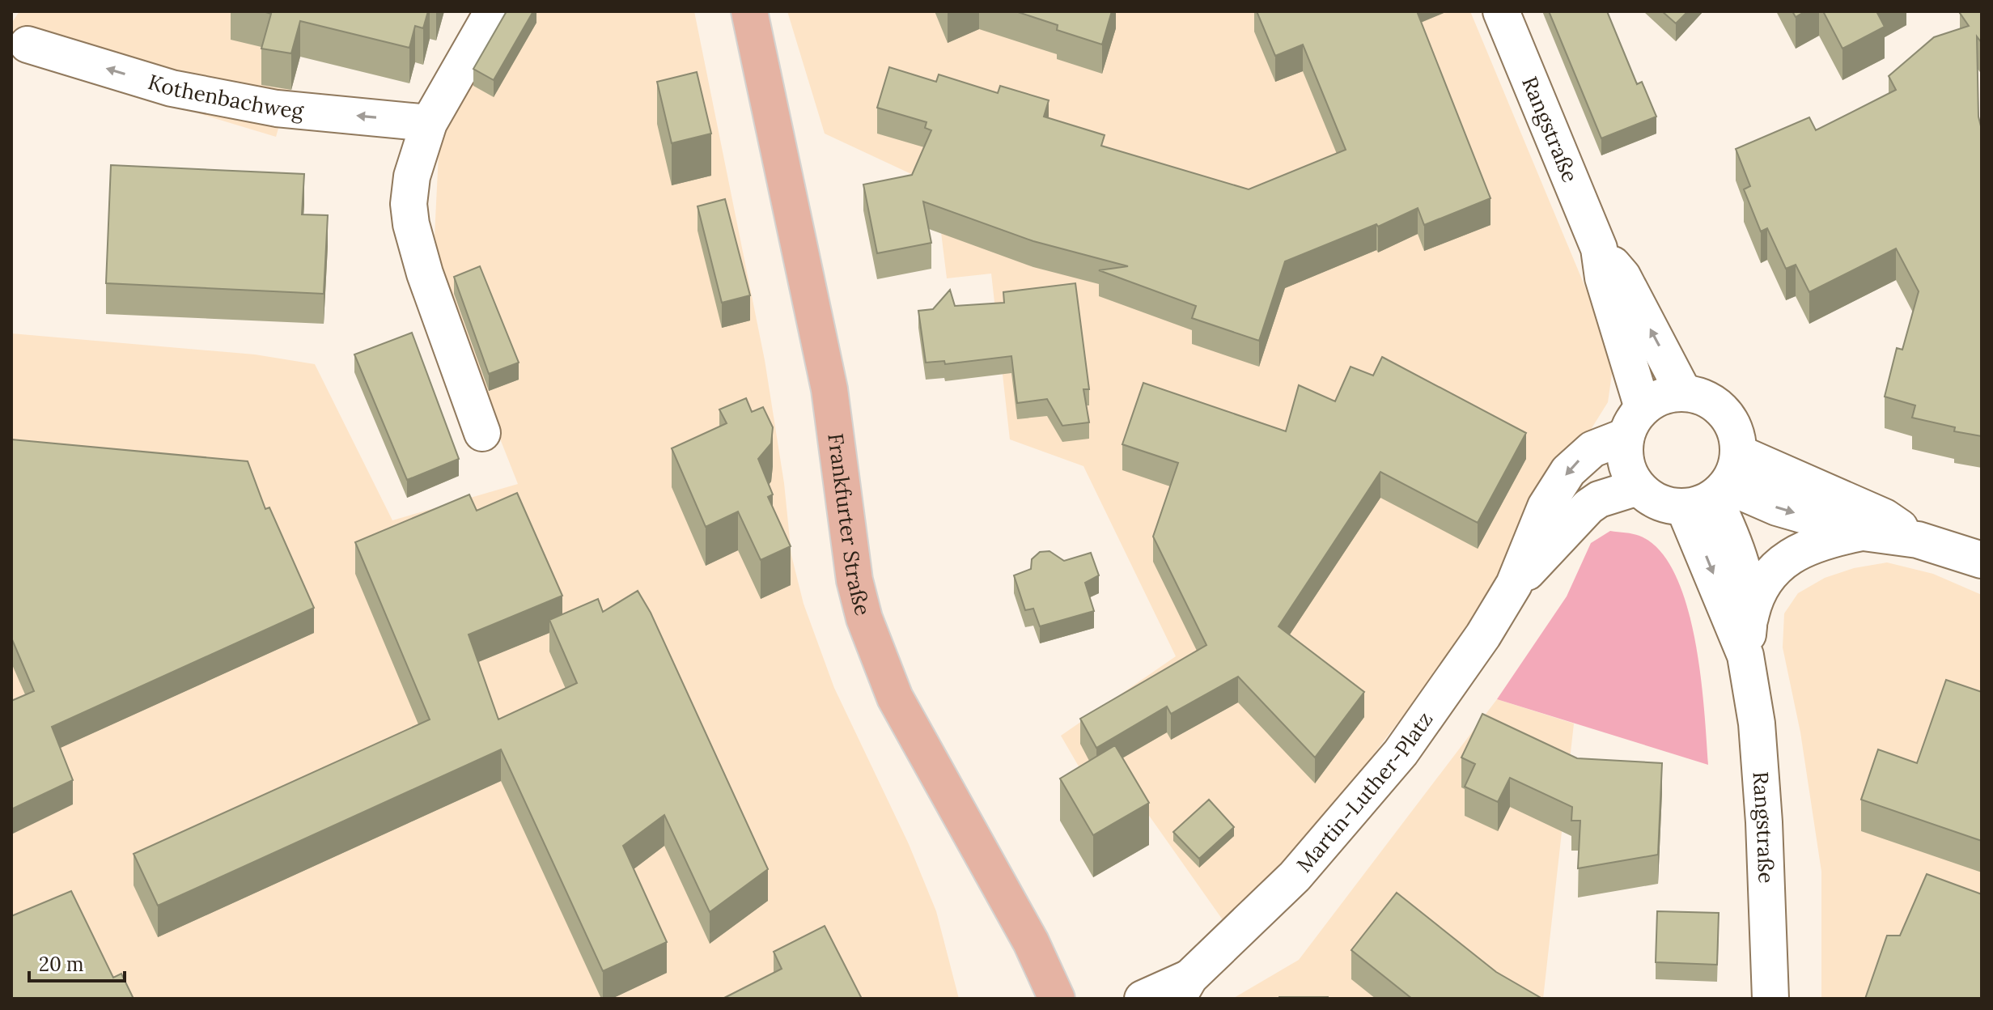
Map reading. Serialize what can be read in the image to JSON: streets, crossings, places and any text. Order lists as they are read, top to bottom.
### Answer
{
  "streets": {
    "main road": ["Frankfurter Straße"],
    "street": ["Kothenbachweg", "Rangstraße", "Martin-Luther-Platz"]
  },
  "crossings": [
    ["Rangstraße", "Martin-Luther-Platz"]
  ],
  "one_way": ["Kothenbachweg"],
  "scale_bar": "20 m"
}
